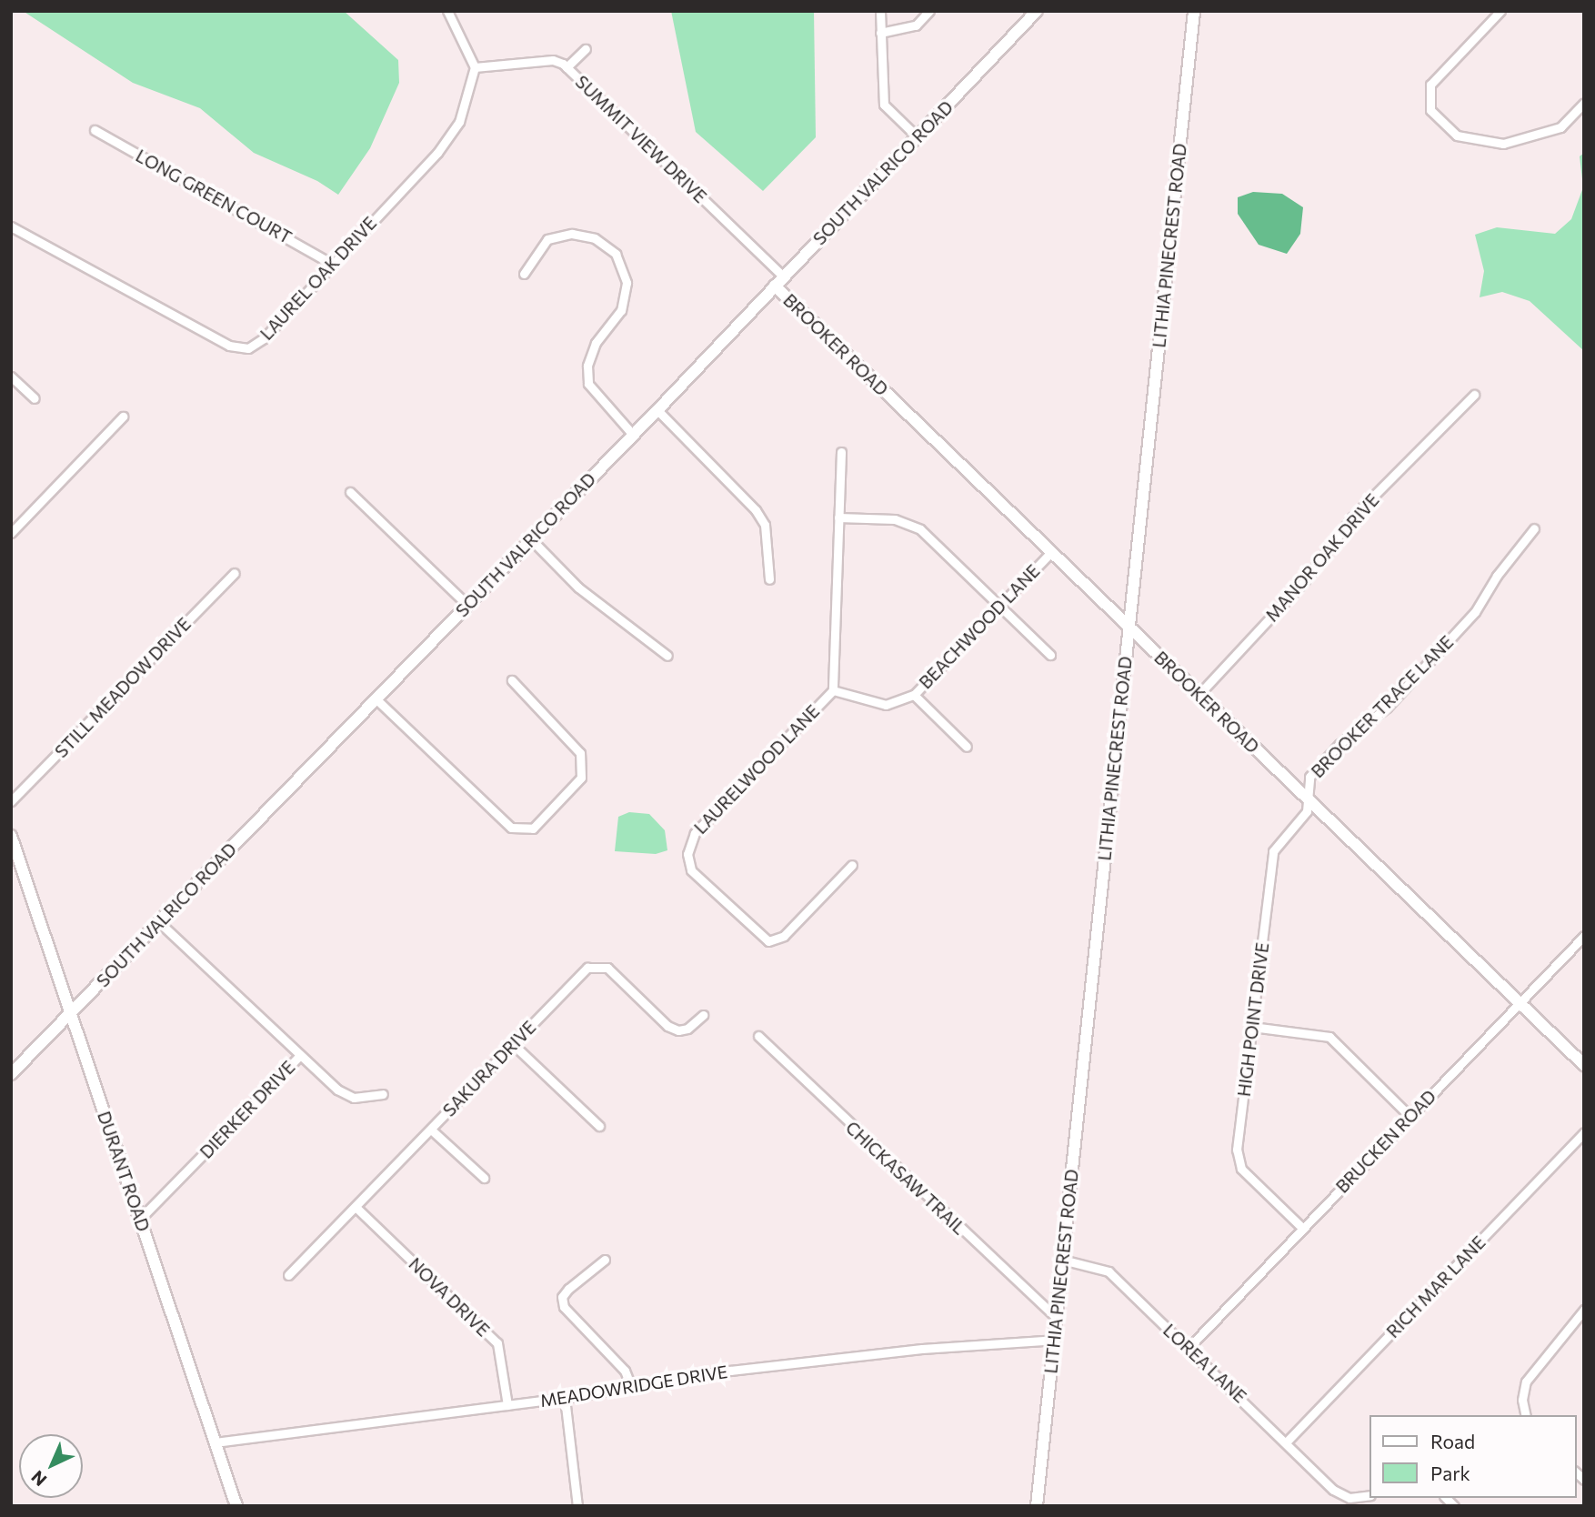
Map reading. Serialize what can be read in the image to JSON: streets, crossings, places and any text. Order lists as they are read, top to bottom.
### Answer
{
  "streets": {
    "street": [
      "SUMMIT VIEW DRIVE",
      "SOUTH VALRICO ROAD",
      "LONG GREEN COURT",
      "LITHIA PINECREST ROAD",
      "LAUREL OAK DRIVE",
      "BROOKER ROAD",
      "MANOR OAK DRIVE",
      "BEACHWOOD LANE",
      "STILL MEADOW DRIVE",
      "BROOKER TRACE LANE",
      "LAURELWOOD LANE",
      "HIGH POINT DRIVE",
      "SAKURA DRIVE",
      "DIERKER DRIVE",
      "BRUCKEN ROAD",
      "DURANT ROAD",
      "CHICKASAW TRAIL",
      "RICH MAR LANE",
      "NOVA DRIVE",
      "LOREA LANE",
      "MEADOWRIDGE DRIVE"
    ]
  },
  "crossings": [
    ["SUMMIT VIEW DRIVE", "SOUTH VALRICO ROAD"],
    ["SUMMIT VIEW DRIVE", "LAUREL OAK DRIVE"],
    ["SUMMIT VIEW DRIVE", "BROOKER ROAD"],
    ["SOUTH VALRICO ROAD", "BROOKER ROAD"],
    ["SOUTH VALRICO ROAD", "DIERKER DRIVE"],
    ["SOUTH VALRICO ROAD", "DURANT ROAD"],
    ["LONG GREEN COURT", "LAUREL OAK DRIVE"],
    ["LITHIA PINECREST ROAD", "BROOKER ROAD"],
    ["LITHIA PINECREST ROAD", "CHICKASAW TRAIL"],
    ["LITHIA PINECREST ROAD", "LOREA LANE"],
    ["LITHIA PINECREST ROAD", "MEADOWRIDGE DRIVE"],
    ["BROOKER ROAD", "MANOR OAK DRIVE"],
    ["BROOKER ROAD", "BEACHWOOD LANE"],
    ["BROOKER ROAD", "BROOKER TRACE LANE"],
    ["BROOKER ROAD", "HIGH POINT DRIVE"],
    ["BROOKER ROAD", "BRUCKEN ROAD"],
    ["BEACHWOOD LANE", "LAURELWOOD LANE"],
    ["BROOKER TRACE LANE", "HIGH POINT DRIVE"],
    ["HIGH POINT DRIVE", "BRUCKEN ROAD"],
    ["SAKURA DRIVE", "NOVA DRIVE"],
    ["DIERKER DRIVE", "DURANT ROAD"],
    ["BRUCKEN ROAD", "LOREA LANE"],
    ["DURANT ROAD", "MEADOWRIDGE DRIVE"],
    ["RICH MAR LANE", "LOREA LANE"],
    ["NOVA DRIVE", "MEADOWRIDGE DRIVE"]
  ],
  "legend": ["Road", "Park"],
  "north": "bottom left"
}
